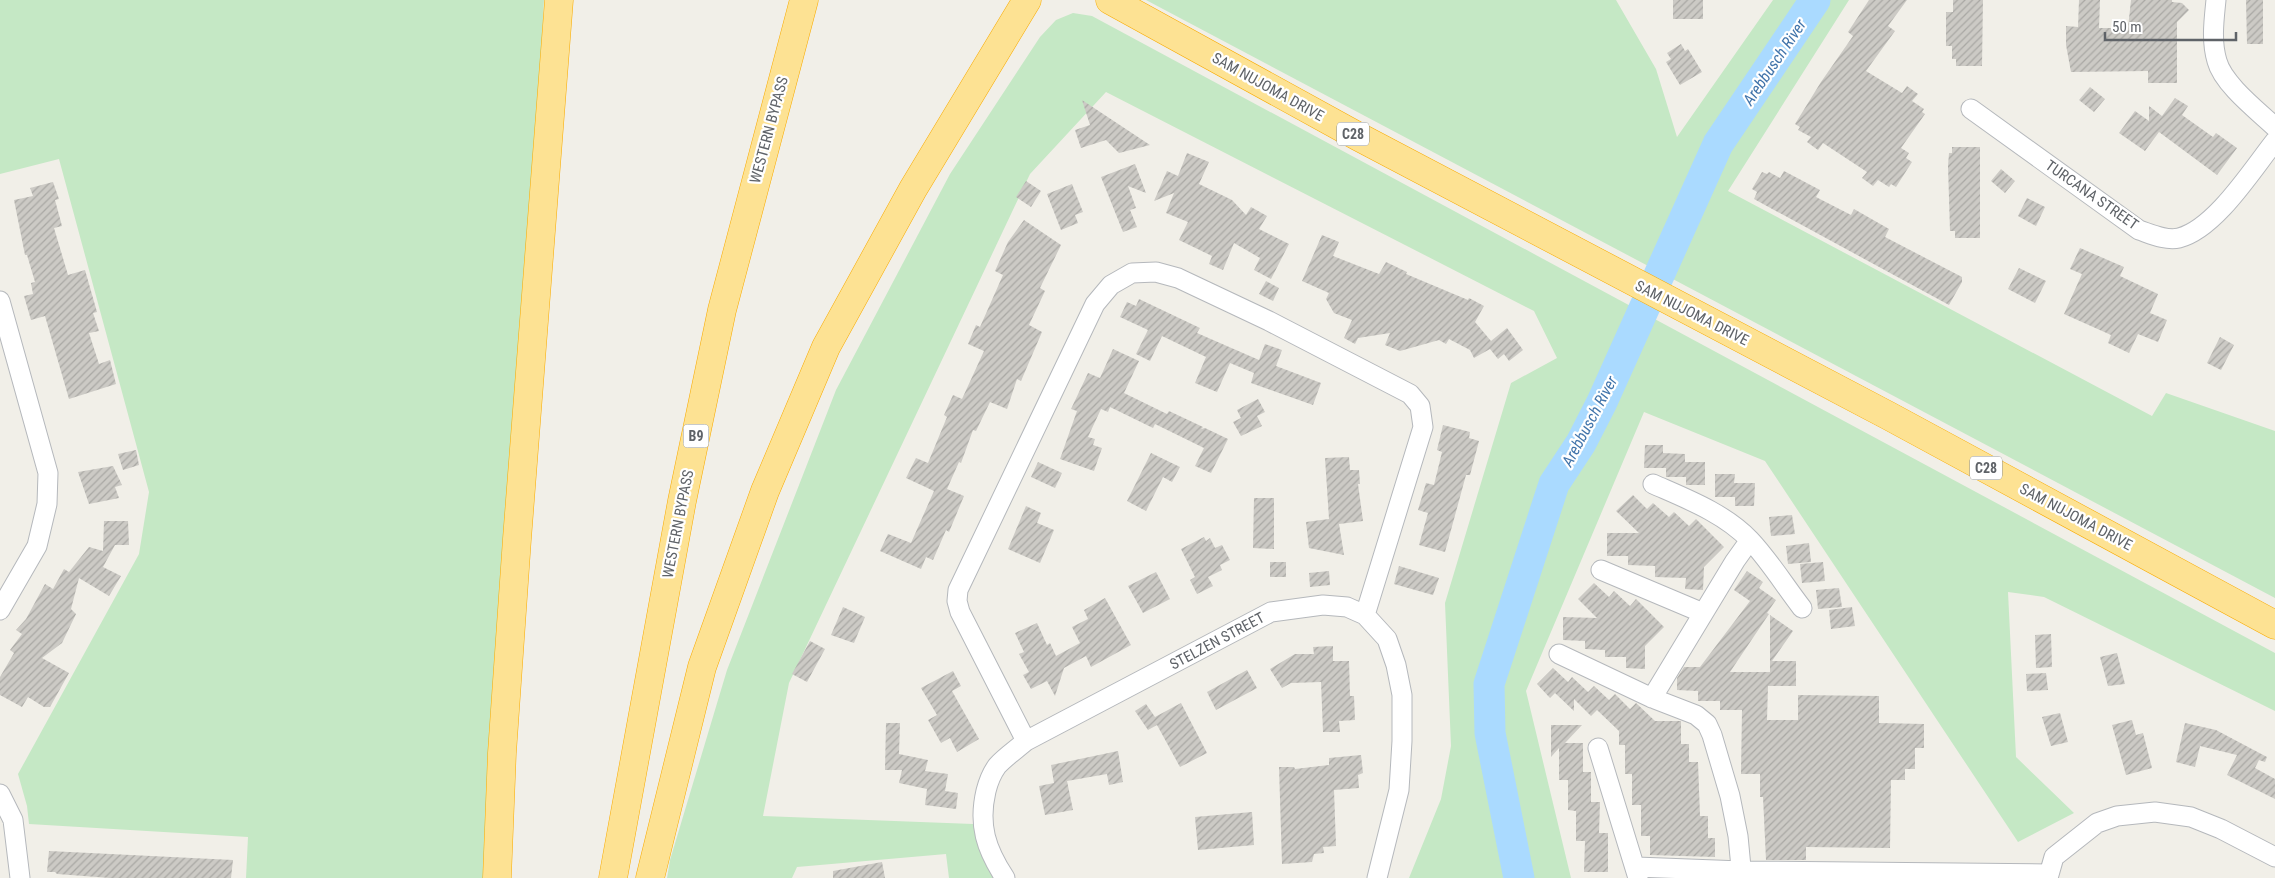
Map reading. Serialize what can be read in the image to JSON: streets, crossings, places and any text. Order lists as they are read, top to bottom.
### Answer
{
  "streets": {
    "highway": [
      "SAM NUJOMA DRIVE",
      "WESTERN BYPASS",
      "C28",
      "B9"
    ],
    "street": ["TURCANA STREET", "STELZEN STREET"]
  },
  "water": ["Arebbusch River"],
  "scale_bar": "50 m"
}
